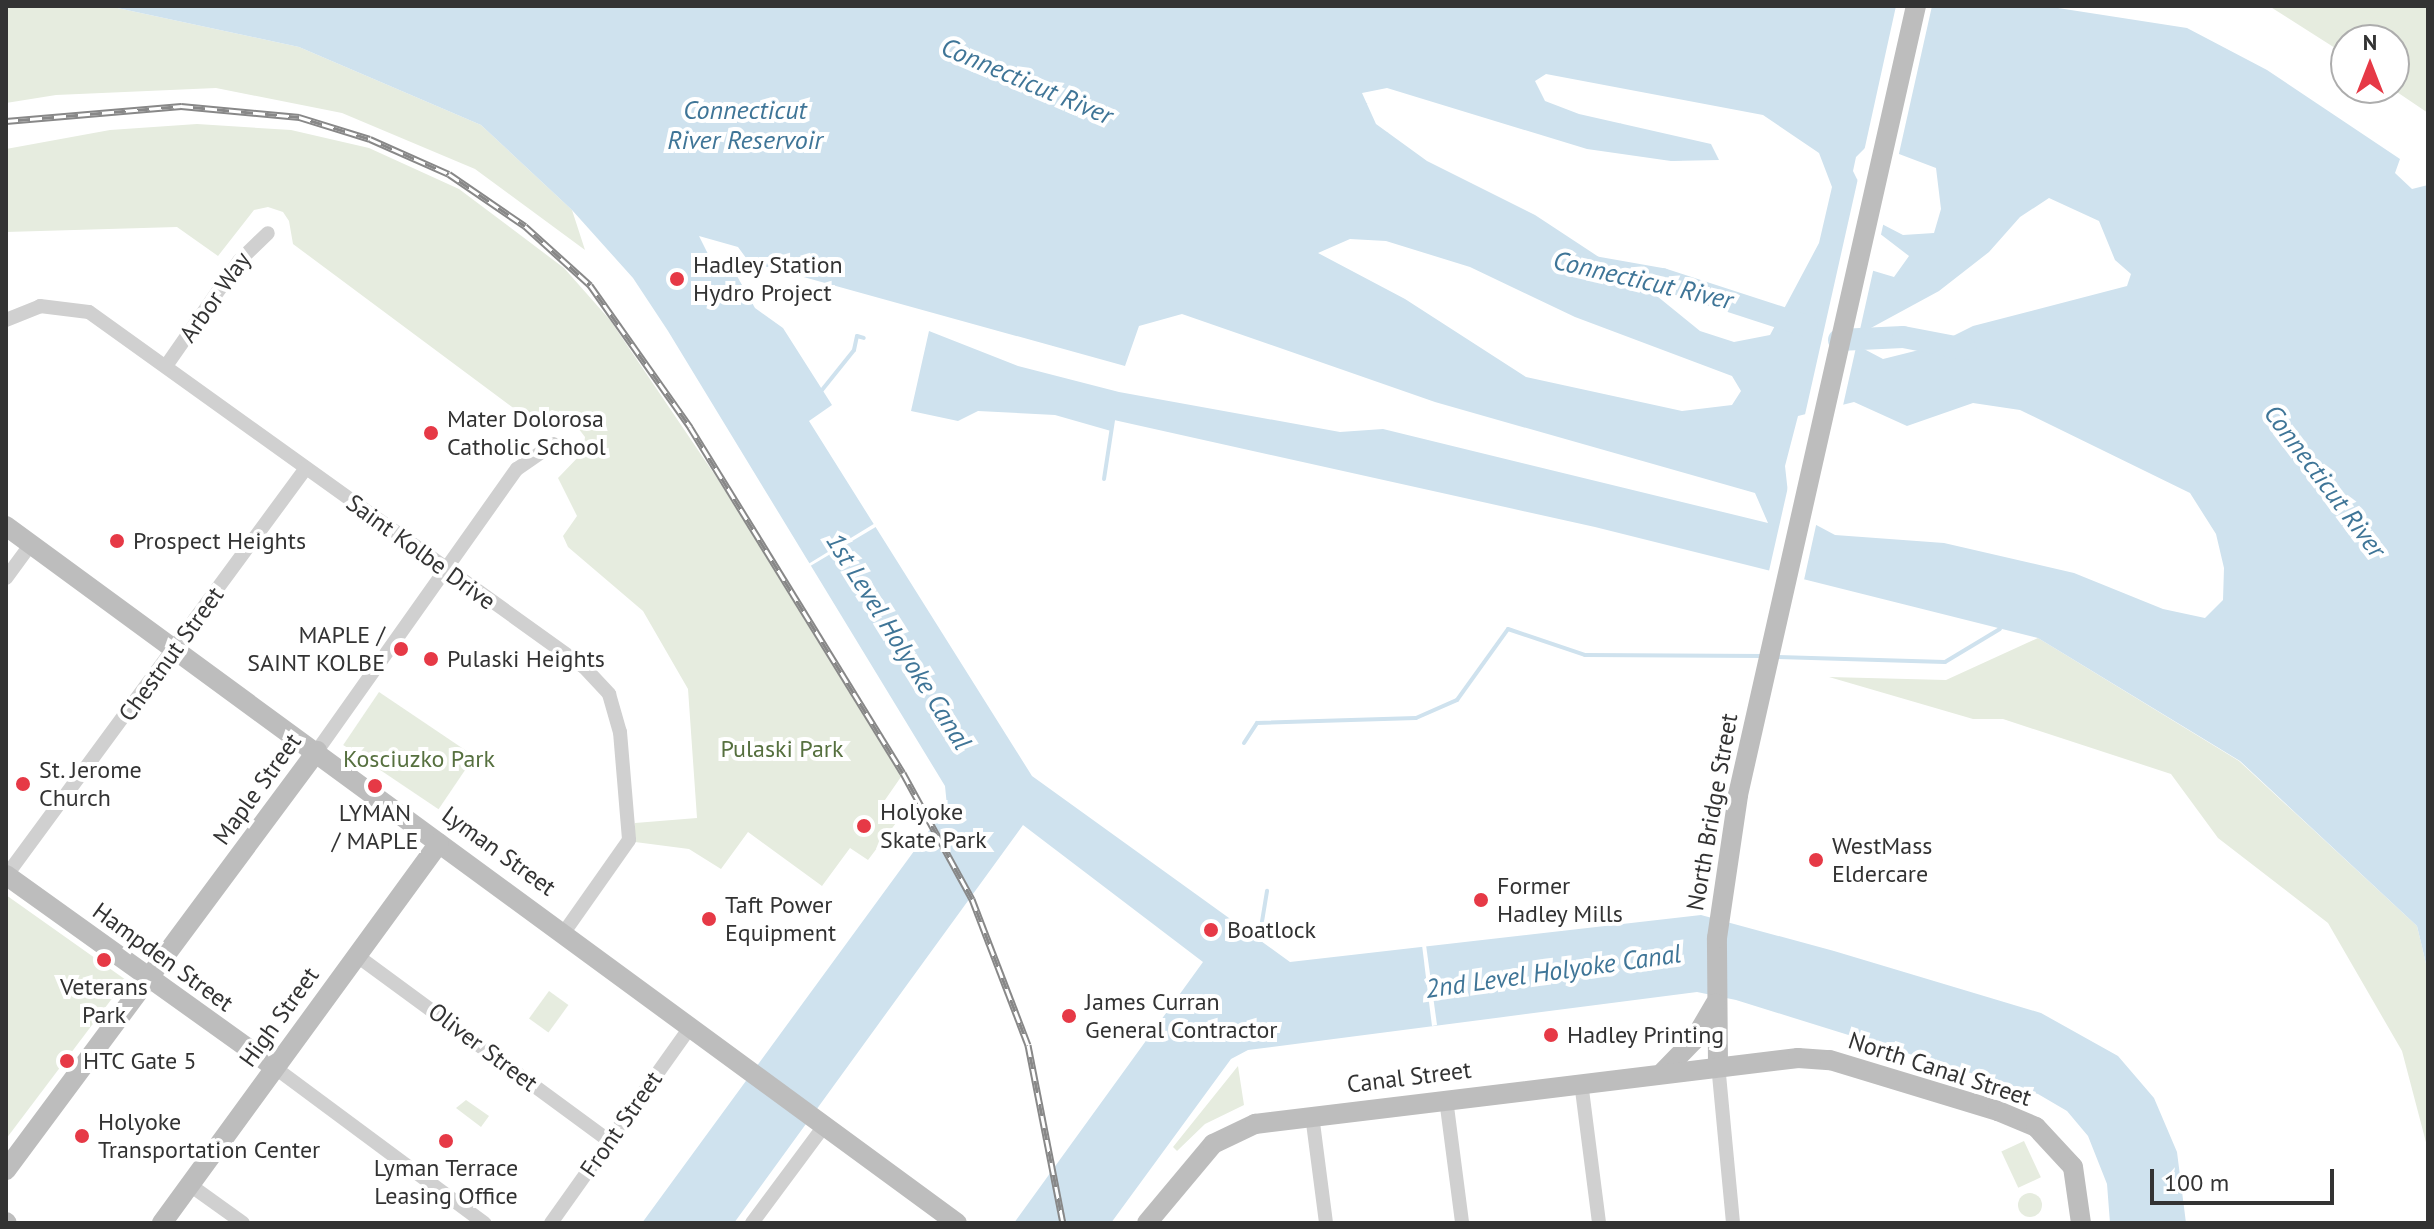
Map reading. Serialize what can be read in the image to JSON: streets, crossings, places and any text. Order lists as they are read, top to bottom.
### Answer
{
  "streets": {
    "main road": [
      "Maple Street",
      "North Bridge Street",
      "Lyman Street",
      "Hampden Street",
      "High Street",
      "North Canal Street",
      "Canal Street"
    ],
    "street": [
      "Arbor Way",
      "Saint Kolbe Drive",
      "Chestnut Street",
      "Oliver Street",
      "Front Street"
    ]
  },
  "crossings": [
    ["Arbor Way", "Saint Kolbe Drive"],
    ["Saint Kolbe Drive", "Chestnut Street"],
    ["Saint Kolbe Drive", "Maple Street"],
    ["Saint Kolbe Drive", "Lyman Street"],
    ["Chestnut Street", "Lyman Street"],
    ["Chestnut Street", "Hampden Street"],
    ["Maple Street", "Lyman Street"],
    ["Maple Street", "Hampden Street"],
    ["North Bridge Street", "North Canal Street"],
    ["North Bridge Street", "Canal Street"],
    ["Lyman Street", "High Street"],
    ["Lyman Street", "Front Street"],
    ["Hampden Street", "High Street"],
    ["High Street", "Oliver Street"],
    ["Oliver Street", "Front Street"],
    ["North Canal Street", "Canal Street"]
  ],
  "water": [
    "Connecticut River",
    "Connecticut River Reservoir",
    "1st Level Holyoke Canal",
    "2nd Level Holyoke Canal"
  ],
  "parks": ["Pulaski Park", "Kosciuzko Park"],
  "places": [
    "Hadley Station Hydro Project",
    "Mater Dolorosa Catholic School",
    "Prospect Heights",
    "MAPLE / SAINT KOLBE",
    "Pulaski Heights",
    "St. Jerome Church",
    "LYMAN / MAPLE",
    "Holyoke Skate Park",
    "WestMass Eldercare",
    "Former Hadley Mills",
    "Taft Power Equipment",
    "Boatlock",
    "Veterans Park",
    "James Curran General Contractor",
    "Hadley Printing",
    "HTC Gate 5",
    "Holyoke Transportation Center",
    "Lyman Terrace Leasing Office"
  ],
  "scale_bar": "100 m",
  "north": "top"
}
